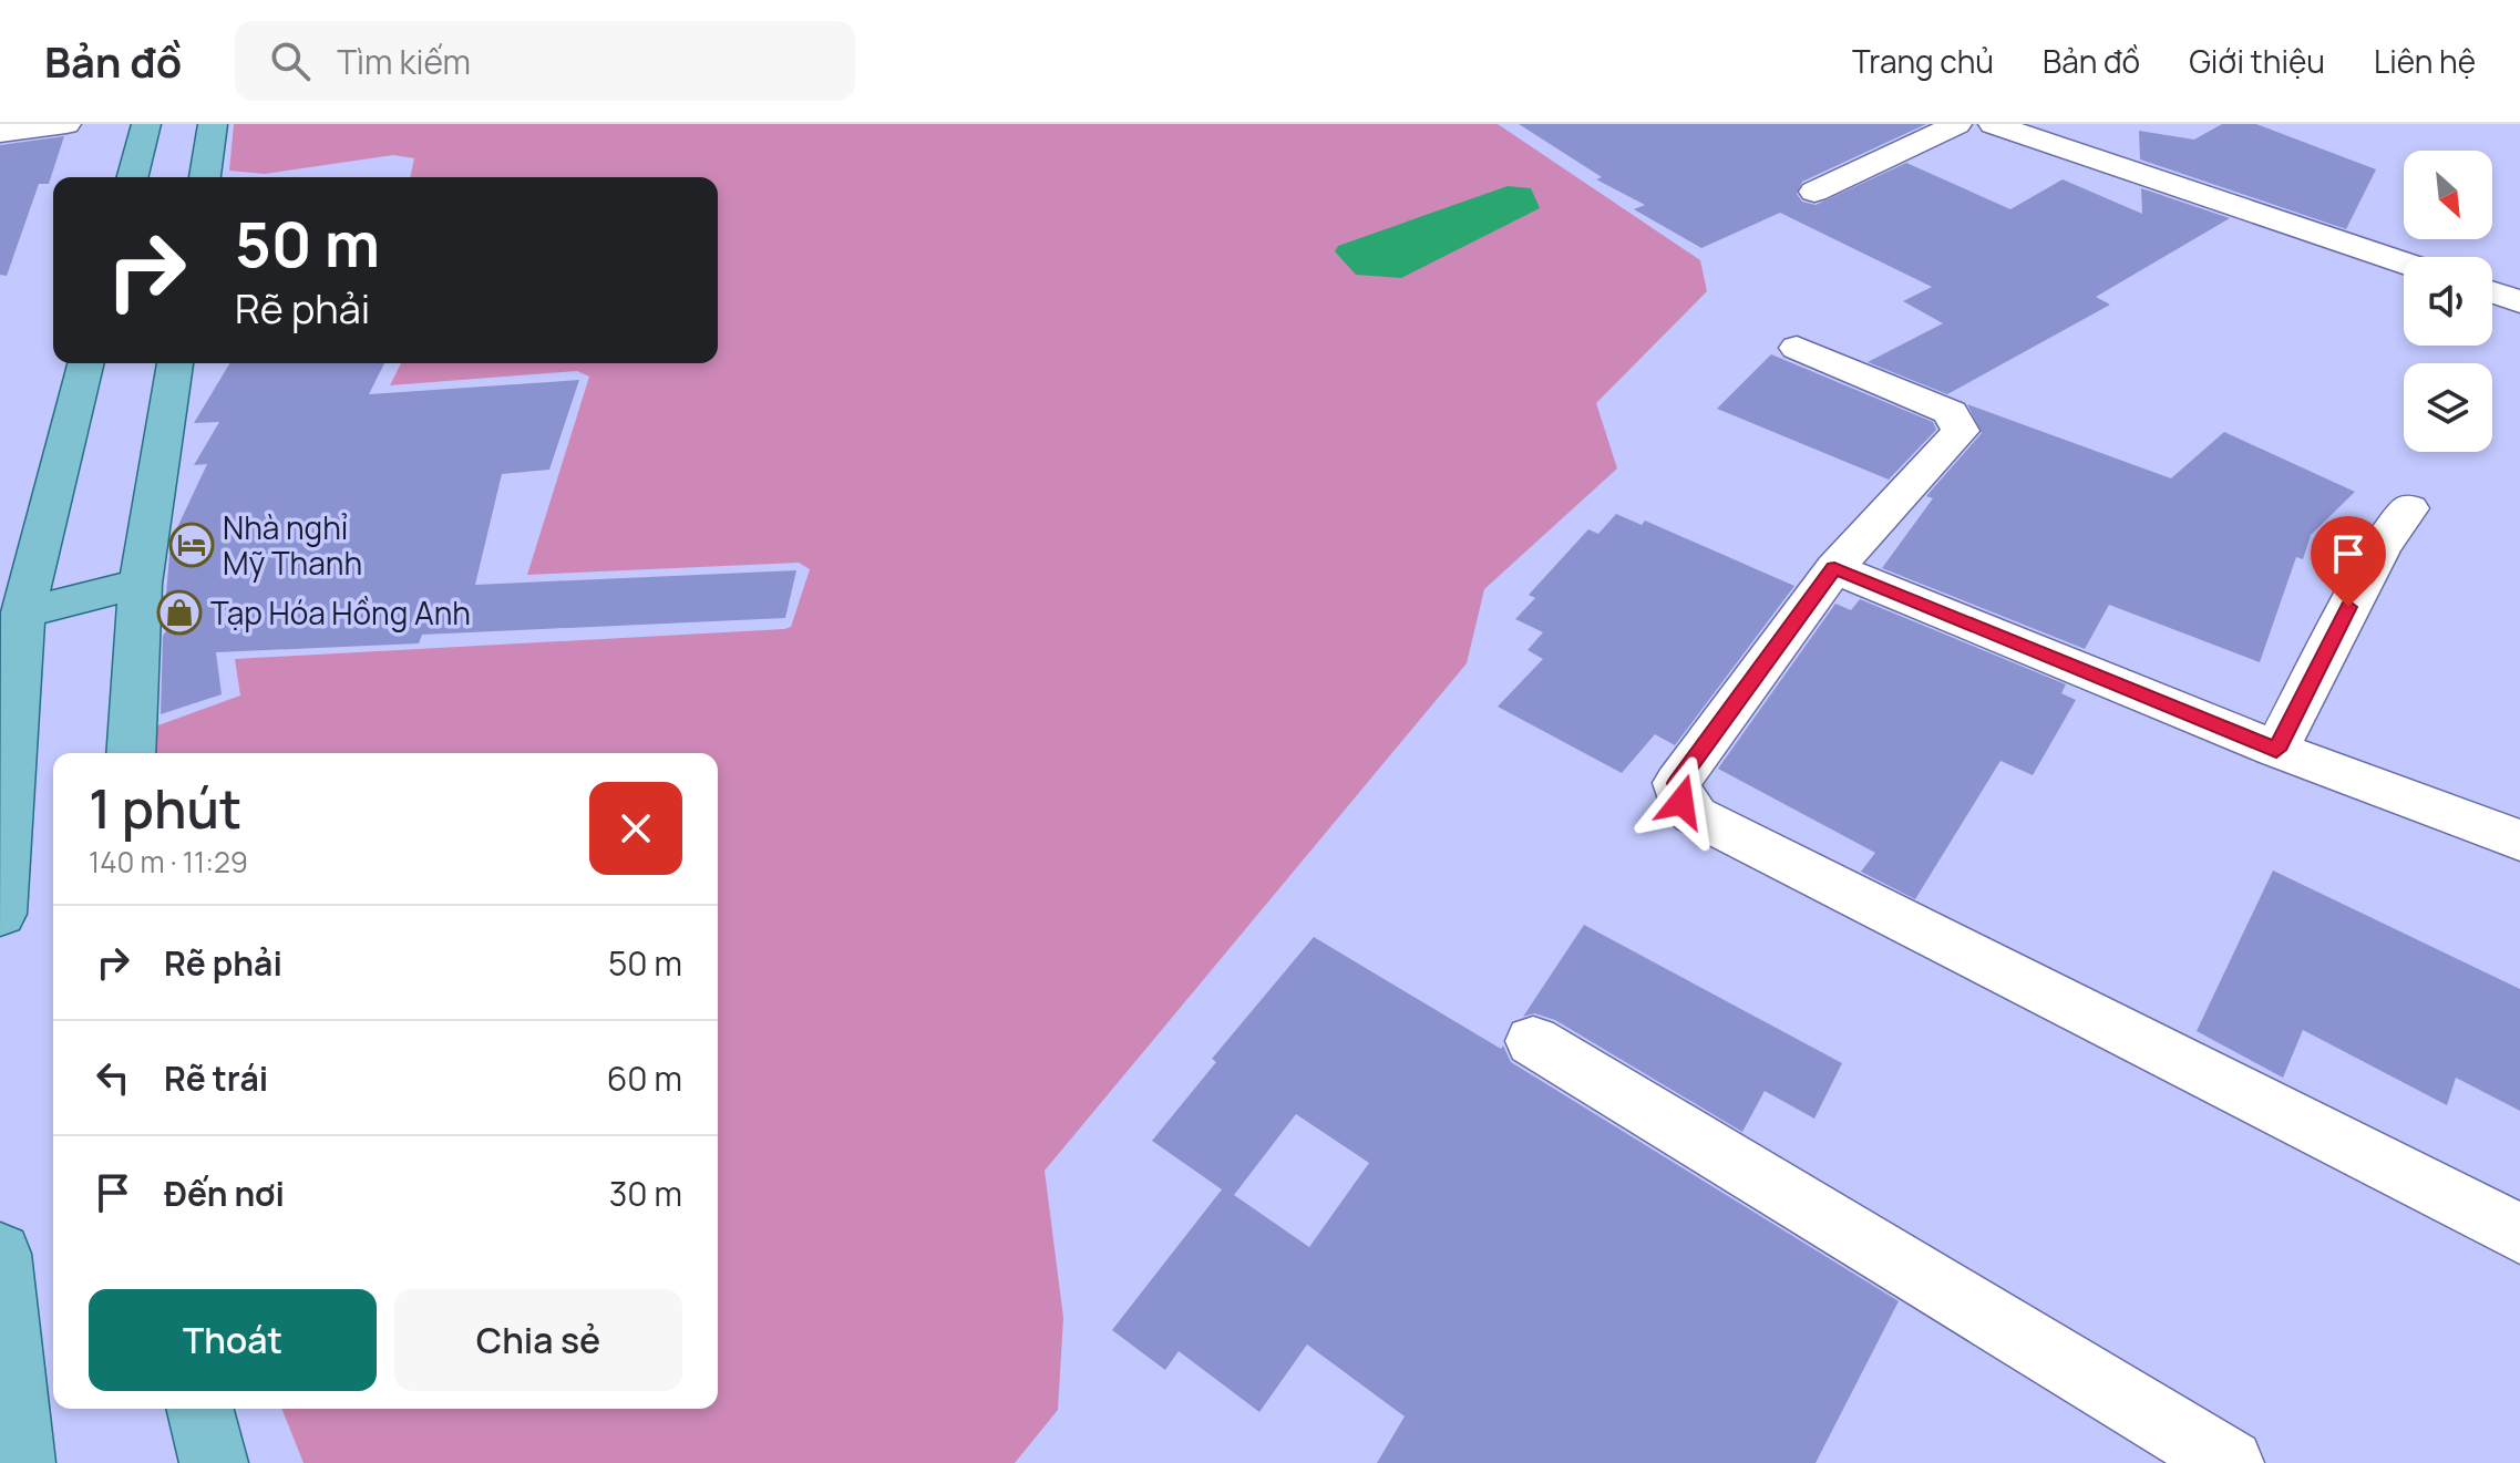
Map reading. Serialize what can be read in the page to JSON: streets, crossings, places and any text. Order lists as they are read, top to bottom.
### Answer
{
  "places": {
    "hotel": ["Nhà nghỉ Mỹ Thanh"],
    "shop": ["Tạp Hóa Hồng Anh"]
  },
  "north": "bottom right",
  "page": {
    "header": "Bản đồ",
    "search": "Tìm kiếm",
    "nav": [
      "Trang chủ",
      "Bản đồ",
      "Giới thiệu",
      "Liên hệ"
    ],
    "turn": ["50 m", "Rẽ phải"],
    "heading": ["1 phút", "140 m · 11:29"],
    "list": [
      {
        "name": "Rẽ phải",
        "value": "50 m"
      },
      {
        "name": "Rẽ trái",
        "value": "60 m"
      },
      {
        "name": "Đến nơi",
        "value": "30 m"
      }
    ],
    "buttons": ["Thoát", "Chia sẻ"]
  }
}
